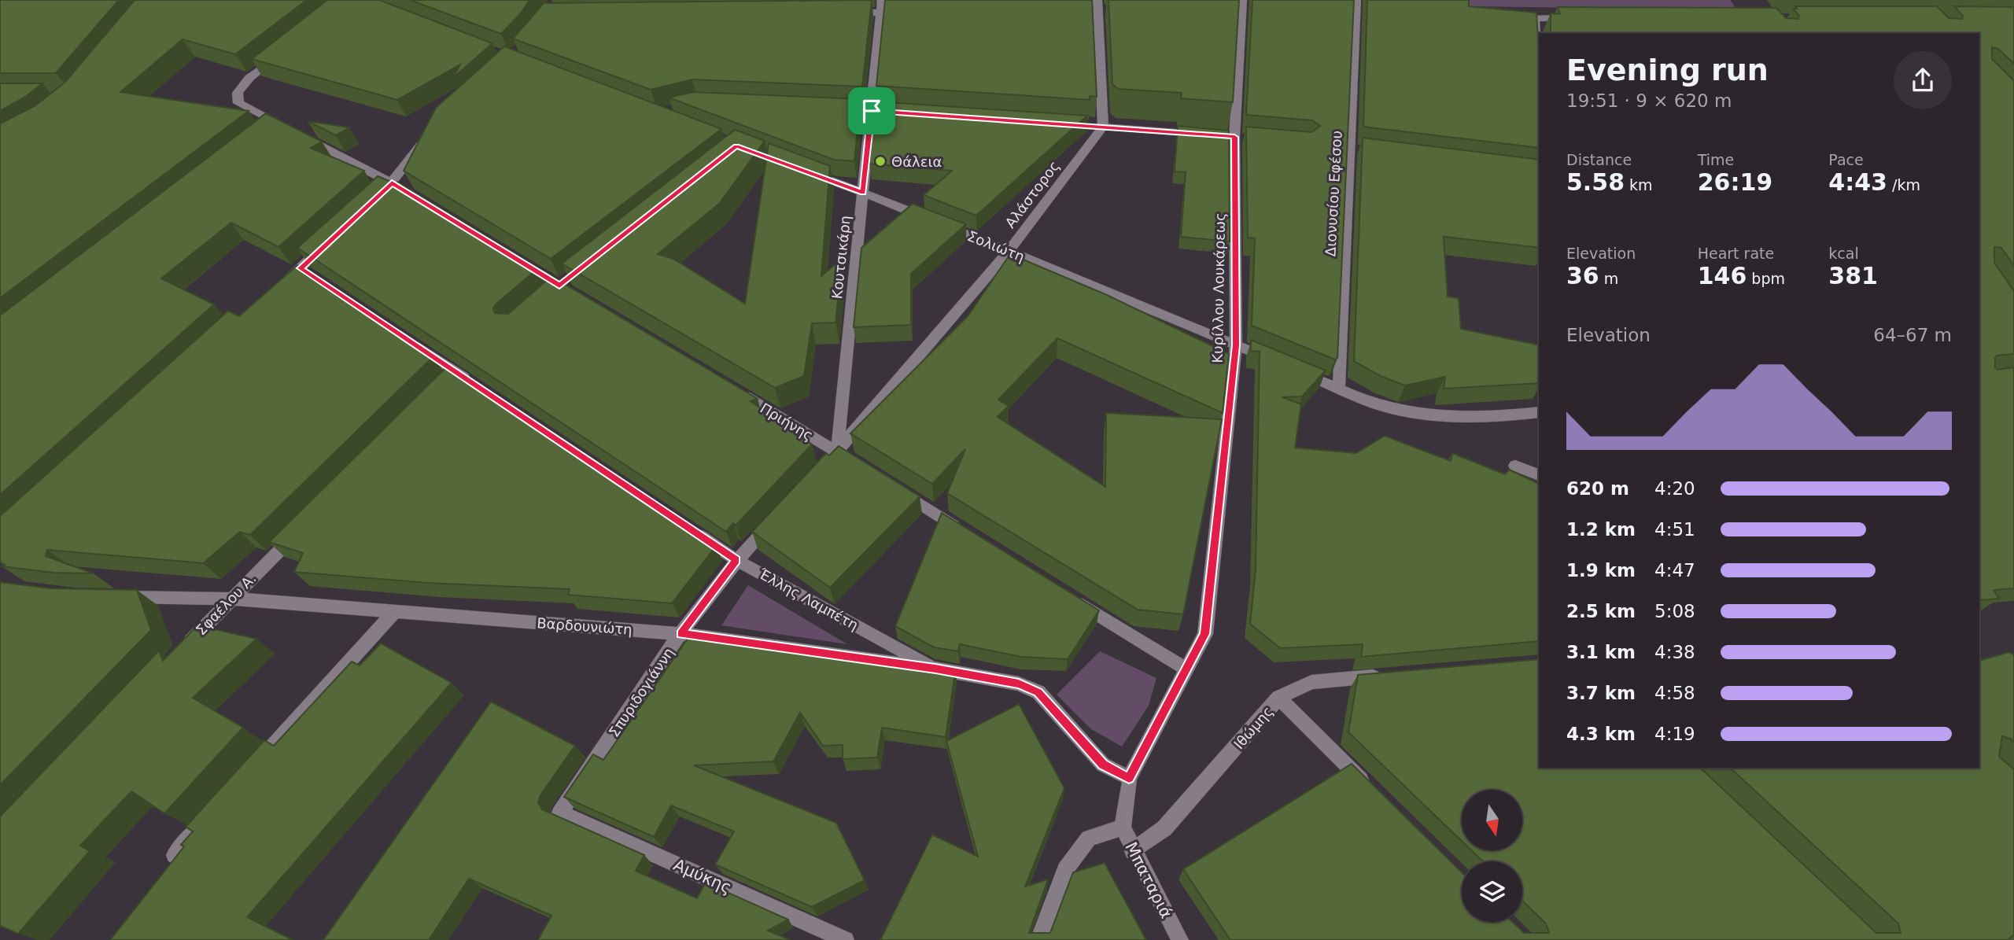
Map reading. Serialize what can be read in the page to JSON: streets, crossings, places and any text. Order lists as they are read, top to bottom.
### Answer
{
  "streets": {
    "street": [
      "Διονυσίου Εφέσου",
      "Αλάστορος",
      "Σολιώτη",
      "Κουτσικάρη",
      "Κυρίλλου Λουκάρεως",
      "Πριήνης",
      "Έλλης Λαμπέτη",
      "Σφαέλου Α.",
      "Βαρδουνιώτη",
      "Σπυριδογιάννη",
      "Ιθώμης",
      "Αμύκης",
      "Μπαταριά"
    ]
  },
  "crossings": [
    ["Αλάστορος", "Σολιώτη"],
    ["Αλάστορος", "Κουτσικάρη"],
    ["Αλάστορος", "Πριήνης"],
    ["Σολιώτη", "Κουτσικάρη"],
    ["Σολιώτη", "Κυρίλλου Λουκάρεως"],
    ["Κουτσικάρη", "Πριήνης"],
    ["Κυρίλλου Λουκάρεως", "Μπαταριά"],
    ["Έλλης Λαμπέτη", "Βαρδουνιώτη"],
    ["Έλλης Λαμπέτη", "Σπυριδογιάννη"],
    ["Σφαέλου Α.", "Βαρδουνιώτη"],
    ["Βαρδουνιώτη", "Σπυριδογιάννη"],
    ["Βαρδουνιώτη", "Μπαταριά"],
    ["Σπυριδογιάννη", "Αμύκης"],
    ["Ιθώμης", "Μπαταριά"]
  ],
  "places": ["Θάλεια"],
  "north": "bottom",
  "page": {
    "heading": ["Evening run", "19:51 · 9 × 620 m"],
    "stats": [
      ["Distance", "5.58 km"],
      ["Time", "26:19"],
      ["Pace", "4:43 /km"],
      ["Elevation", "36 m"],
      ["Heart rate", "146 bpm"],
      ["kcal", "381"]
    ],
    "chart": ["Elevation", "64–67 m"],
    "list": [
      {
        "name": "620 m",
        "note": "4:20"
      },
      {
        "name": "1.2 km",
        "note": "4:51"
      },
      {
        "name": "1.9 km",
        "note": "4:47"
      },
      {
        "name": "2.5 km",
        "note": "5:08"
      },
      {
        "name": "3.1 km",
        "note": "4:38"
      },
      {
        "name": "3.7 km",
        "note": "4:58"
      },
      {
        "name": "4.3 km",
        "note": "4:19"
      }
    ]
  }
}
